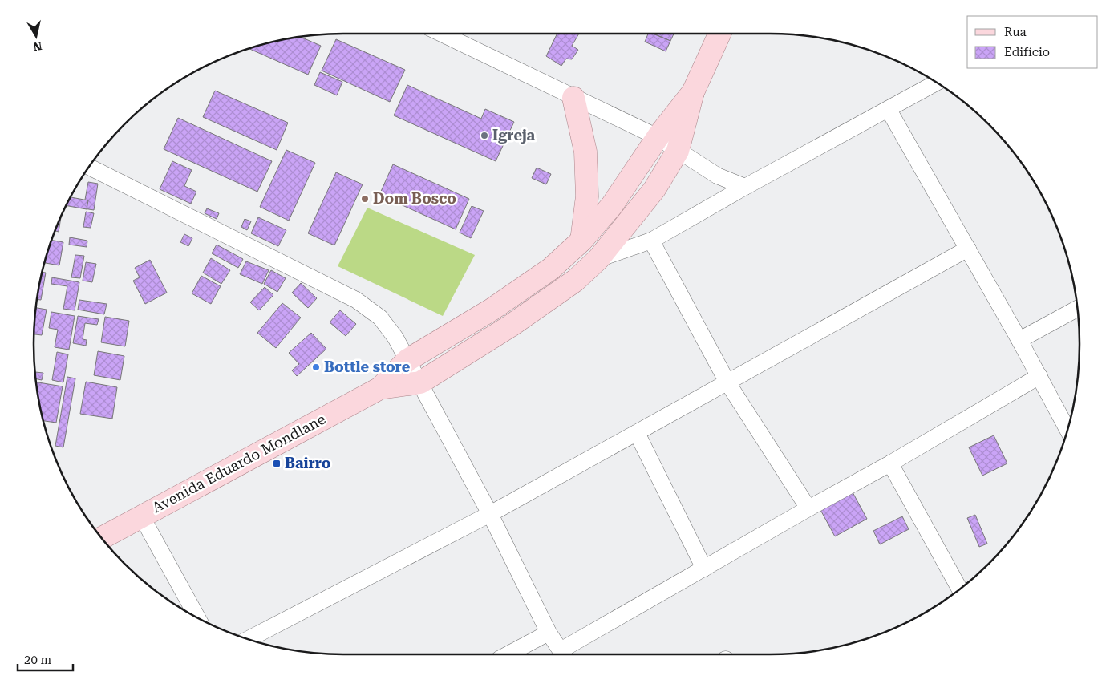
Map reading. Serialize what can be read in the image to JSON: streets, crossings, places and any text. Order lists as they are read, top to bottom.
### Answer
{
  "streets": {
    "main road": ["Avenida Eduardo Mondlane"]
  },
  "places": {
    "other": ["Igreja", "Dom Bosco", "Bottle store"],
    "transit": ["Bairro"]
  },
  "legend": ["Rua", "Edifício"],
  "scale_bar": "20 m",
  "north": "bottom"
}
